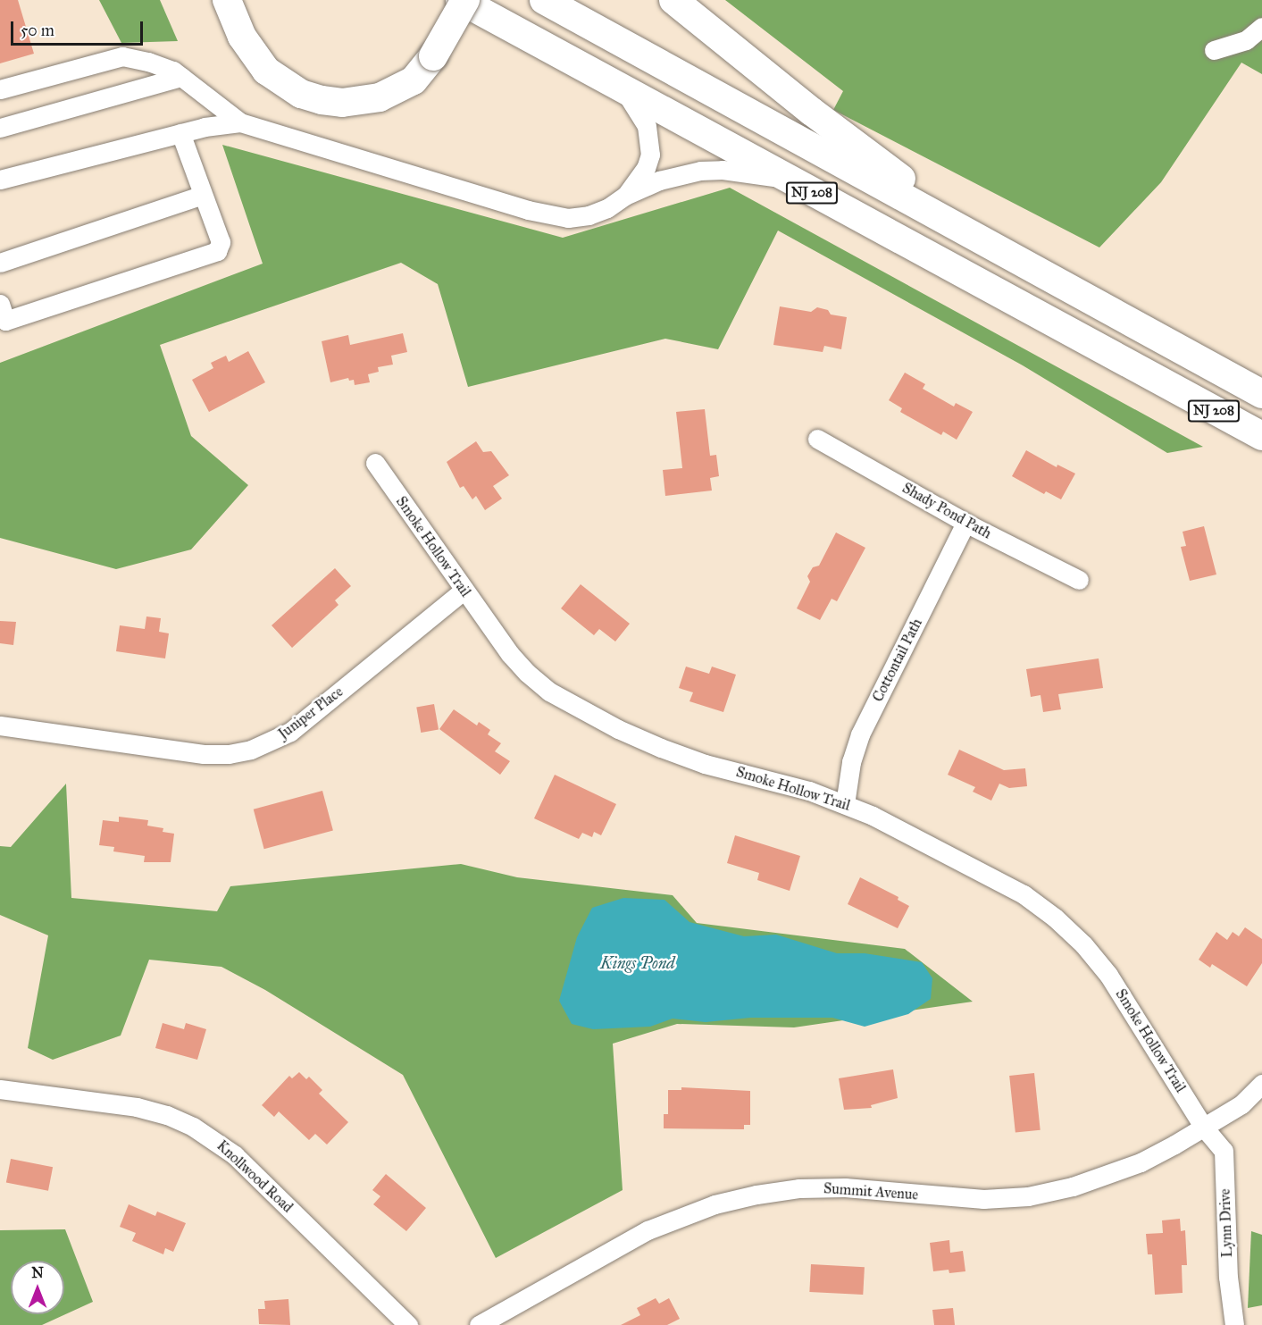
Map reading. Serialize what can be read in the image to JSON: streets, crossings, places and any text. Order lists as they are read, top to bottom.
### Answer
{
  "streets": {
    "highway": ["NJ 208"],
    "street": [
      "Shady Pond Path",
      "Smoke Hollow Trail",
      "Cottontail Path",
      "Juniper Place",
      "Knollwood Road",
      "Summit Avenue",
      "Lynn Drive"
    ]
  },
  "crossings": [
    ["Shady Pond Path", "Cottontail Path"],
    ["Smoke Hollow Trail", "Cottontail Path"],
    ["Smoke Hollow Trail", "Juniper Place"],
    ["Smoke Hollow Trail", "Summit Avenue"],
    ["Smoke Hollow Trail", "Lynn Drive"],
    ["Summit Avenue", "Lynn Drive"]
  ],
  "water": ["Kings Pond"],
  "scale_bar": "50 m",
  "north": "top"
}
